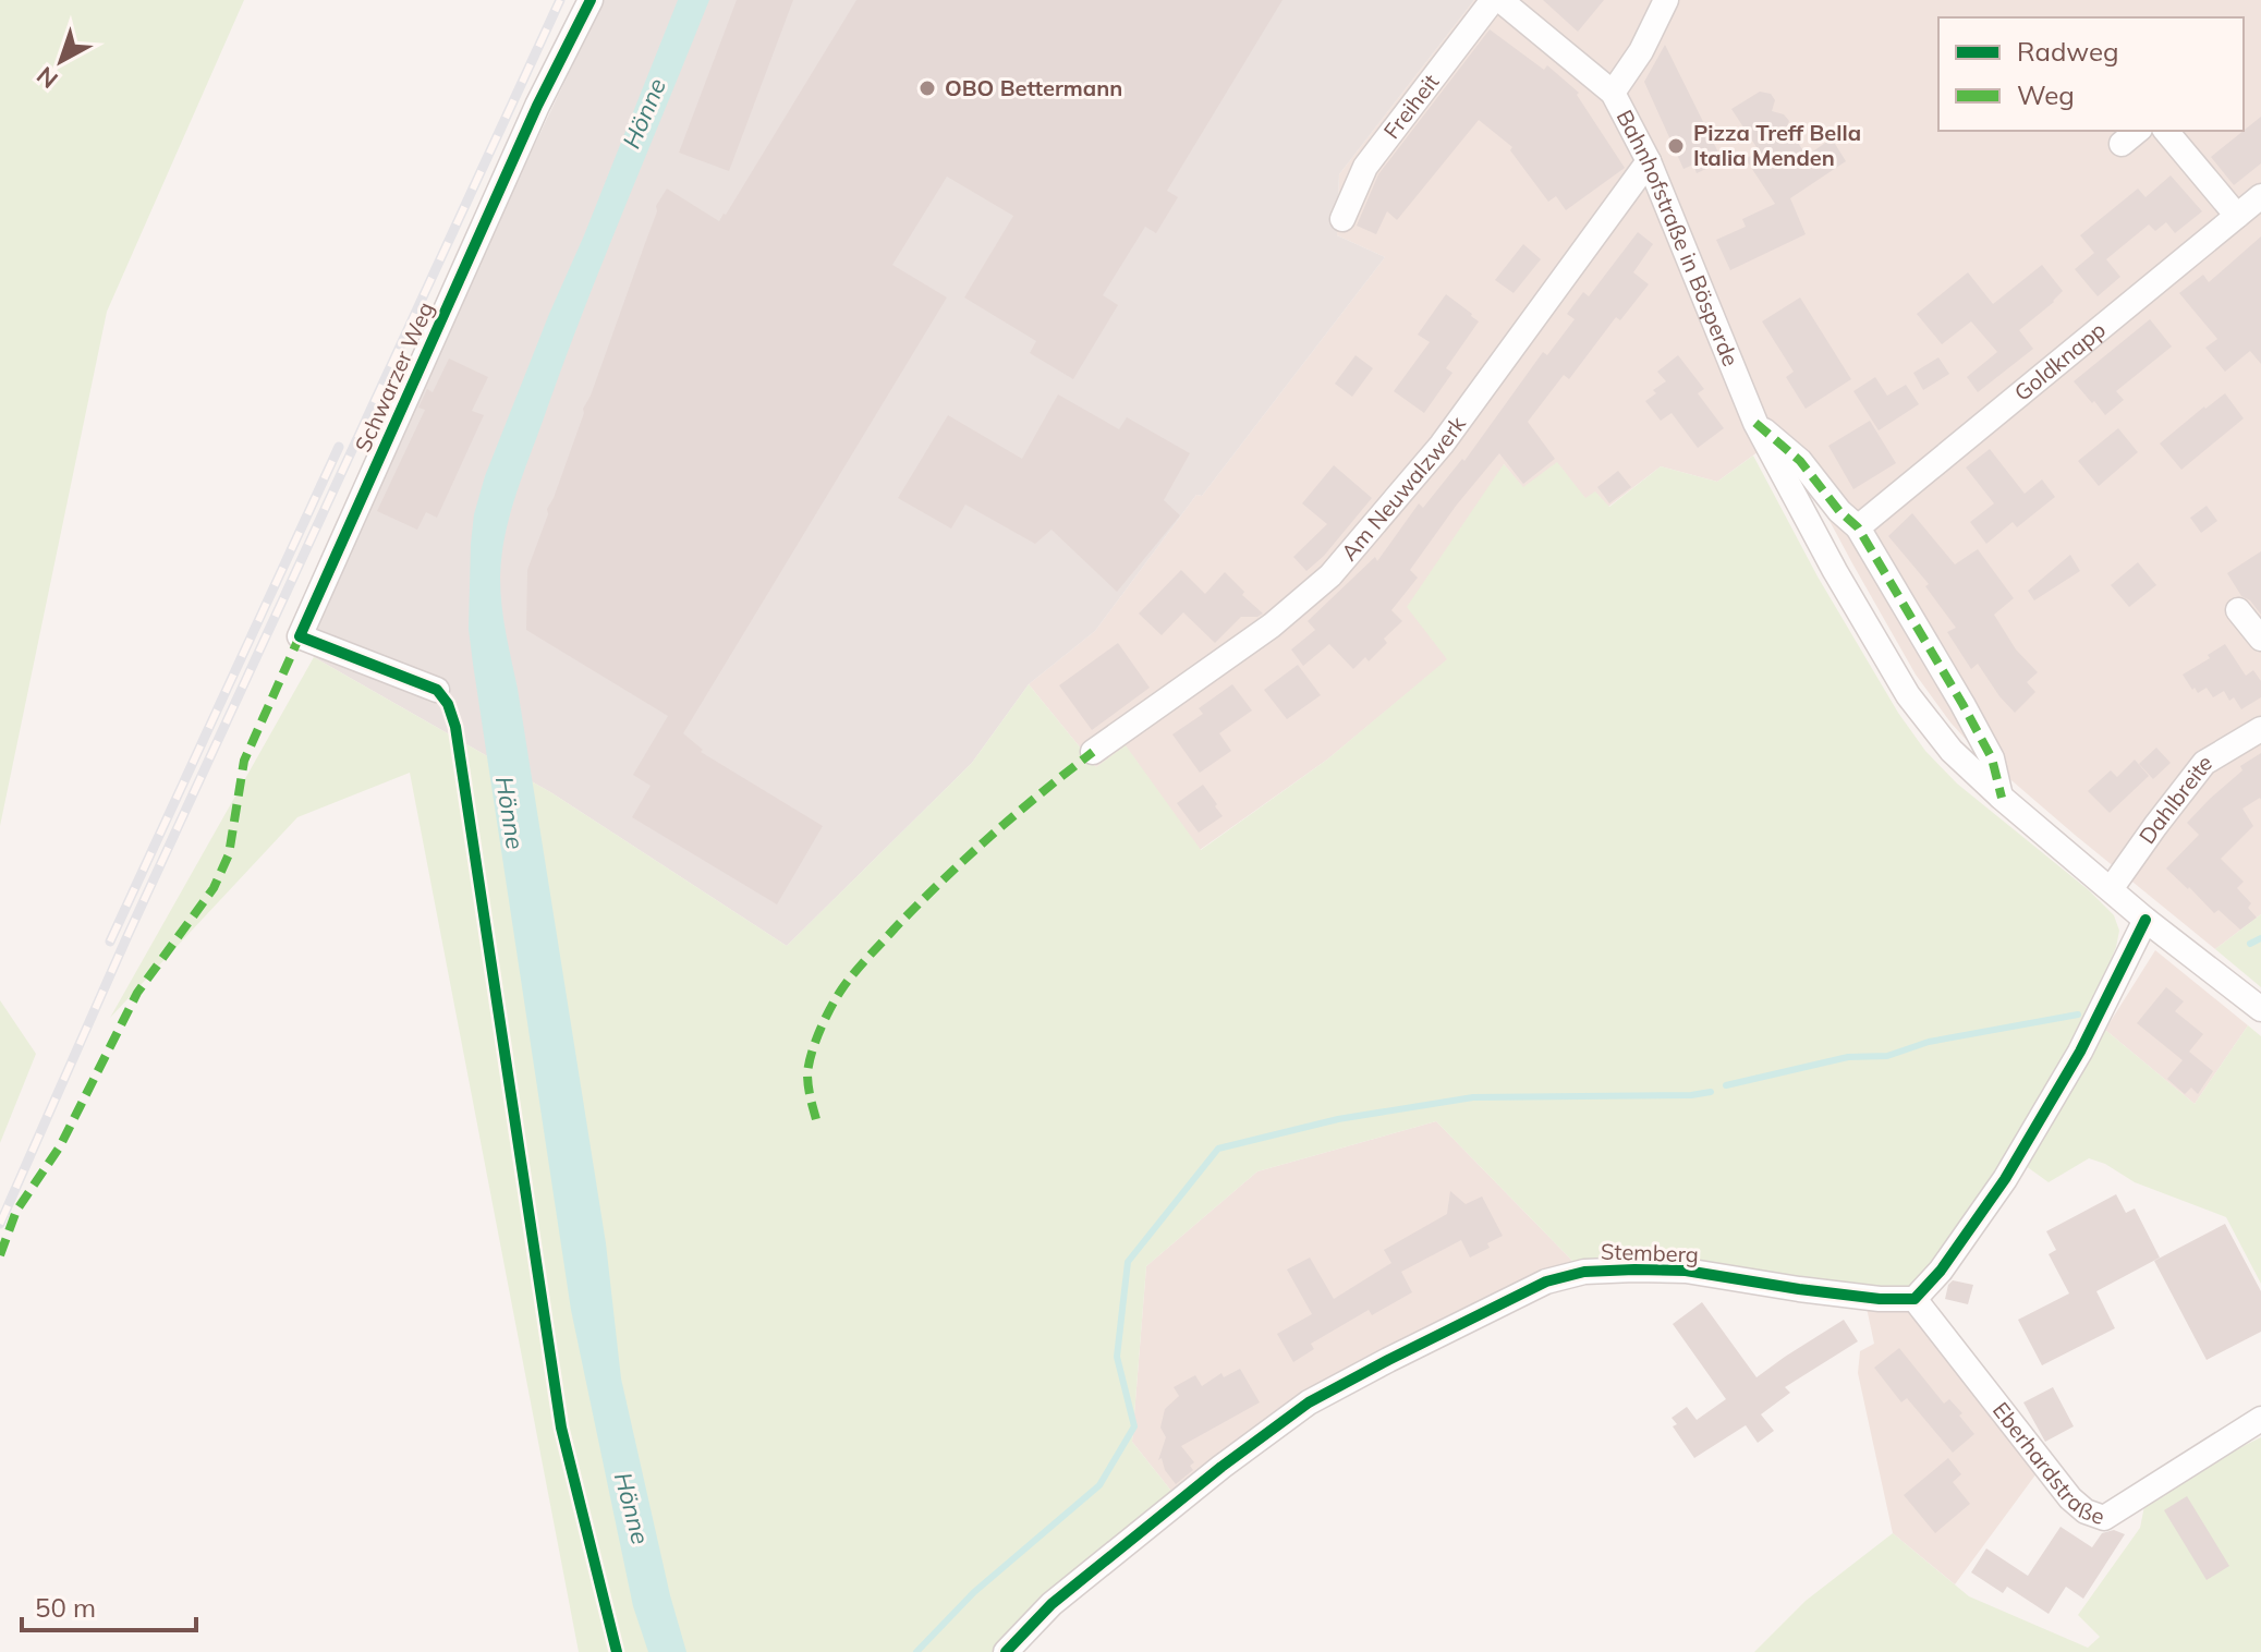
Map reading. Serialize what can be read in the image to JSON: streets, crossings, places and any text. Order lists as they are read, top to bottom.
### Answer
{
  "streets": {
    "street": [
      "Freiheit",
      "Bahnhofstraße in Bösperde",
      "Goldknapp",
      "Schwarzer Weg",
      "Am Neuwalzwerk",
      "Dahlbreite",
      "Stemberg",
      "Eberhardstraße"
    ]
  },
  "crossings": [
    ["Bahnhofstraße in Bösperde", "Goldknapp"],
    ["Bahnhofstraße in Bösperde", "Am Neuwalzwerk"],
    ["Bahnhofstraße in Bösperde", "Dahlbreite"],
    ["Stemberg", "Eberhardstraße"]
  ],
  "water": ["Hönne"],
  "places": ["OBO Bettermann", "Pizza Treff Bella Italia Menden"],
  "legend": ["Radweg", "Weg"],
  "scale_bar": "50 m",
  "north": "bottom left"
}
